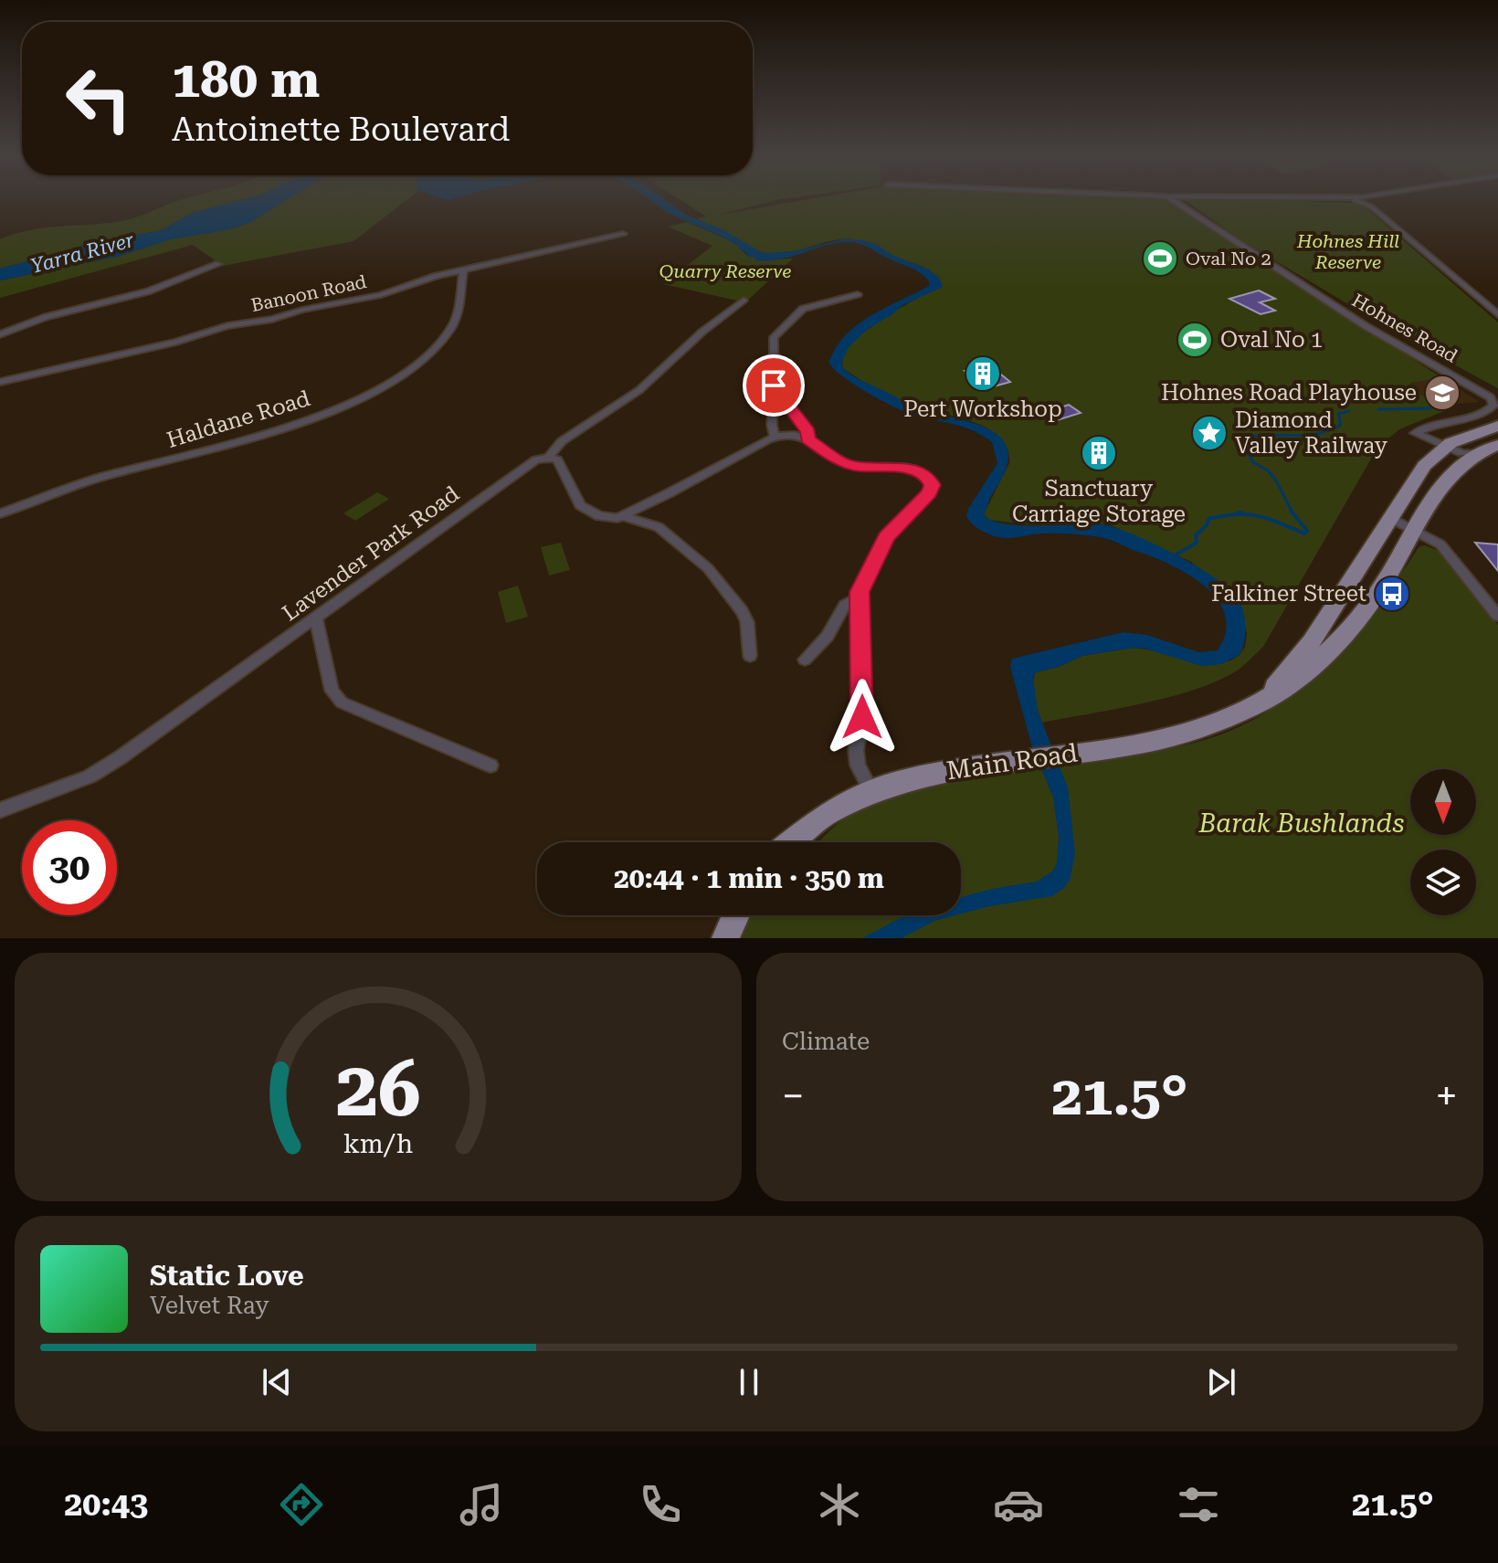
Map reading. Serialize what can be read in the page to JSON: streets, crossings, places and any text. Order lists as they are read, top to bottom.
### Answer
{
  "streets": {
    "main road": ["Main Road"],
    "street": [
      "Banoon Road",
      "Hohnes Road",
      "Haldane Road",
      "Lavender Park Road"
    ]
  },
  "crossings": [
    ["Banoon Road", "Haldane Road"],
    ["Hohnes Road", "Main Road"]
  ],
  "water": ["Yarra River"],
  "parks": ["Hohnes Hill Reserve", "Quarry Reserve", "Barak Bushlands"],
  "places": {
    "sports": ["Oval No 2", "Oval No 1"],
    "building": ["Pert Workshop", "Sanctuary Carriage Storage"],
    "school or university": ["Hohnes Road Playhouse"],
    "place": ["Diamond Valley Railway"],
    "bus stop": ["Falkiner Street"]
  },
  "north": "bottom",
  "page": {
    "turn": ["180 m", "Antoinette Boulevard"],
    "limit": "30",
    "trip": "20:44 · 1 min · 350 m",
    "tile": "Climate",
    "heat": ["−", "21.5°", "+"],
    "song": ["Static Love", "Velvet Ray"],
    "tabs": ["20:43", "21.5°"],
    "gauge": ["26", "km/h"]
  }
}
